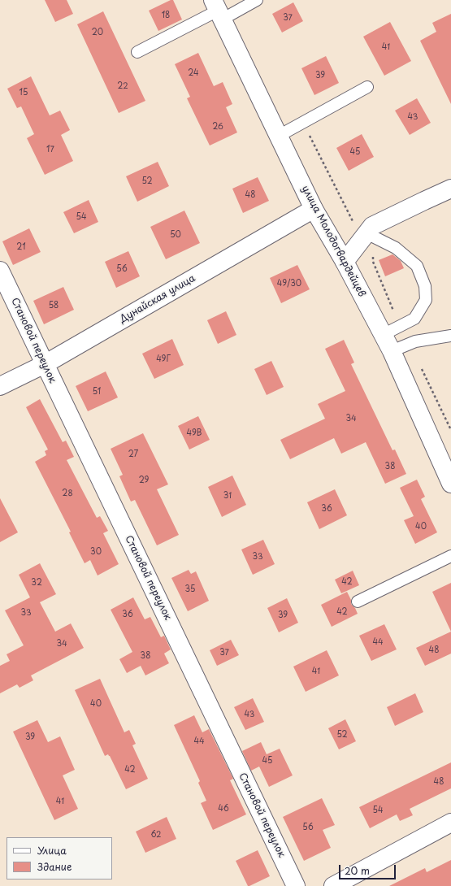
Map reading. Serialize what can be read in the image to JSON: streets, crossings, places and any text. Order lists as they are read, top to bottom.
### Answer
{
  "streets": {
    "street": ["улица Молодогвардейцев", "Дунайская улица", "Становой переулок"]
  },
  "crossings": [
    ["улица Молодогвардейцев", "Дунайская улица"],
    ["Дунайская улица", "Становой переулок"]
  ],
  "house_numbers": [
    "18",
    "37",
    "20",
    "41",
    "24",
    "39",
    "22",
    "15",
    "43",
    "26",
    "17",
    "45",
    "52",
    "48",
    "54",
    "50",
    "21",
    "56",
    "49/30",
    "58",
    "49Г",
    "51",
    "34",
    "49В",
    "27",
    "38",
    "29",
    "28",
    "31",
    "36",
    "40",
    "30",
    "33",
    "42",
    "32",
    "35",
    "42",
    "33",
    "36",
    "39",
    "44",
    "34",
    "48",
    "37",
    "38",
    "41",
    "40",
    "43",
    "52",
    "39",
    "44",
    "45",
    "42",
    "48",
    "41",
    "46",
    "54",
    "56",
    "62"
  ],
  "legend": ["Улица", "Здание"],
  "scale_bar": "20 m"
}
